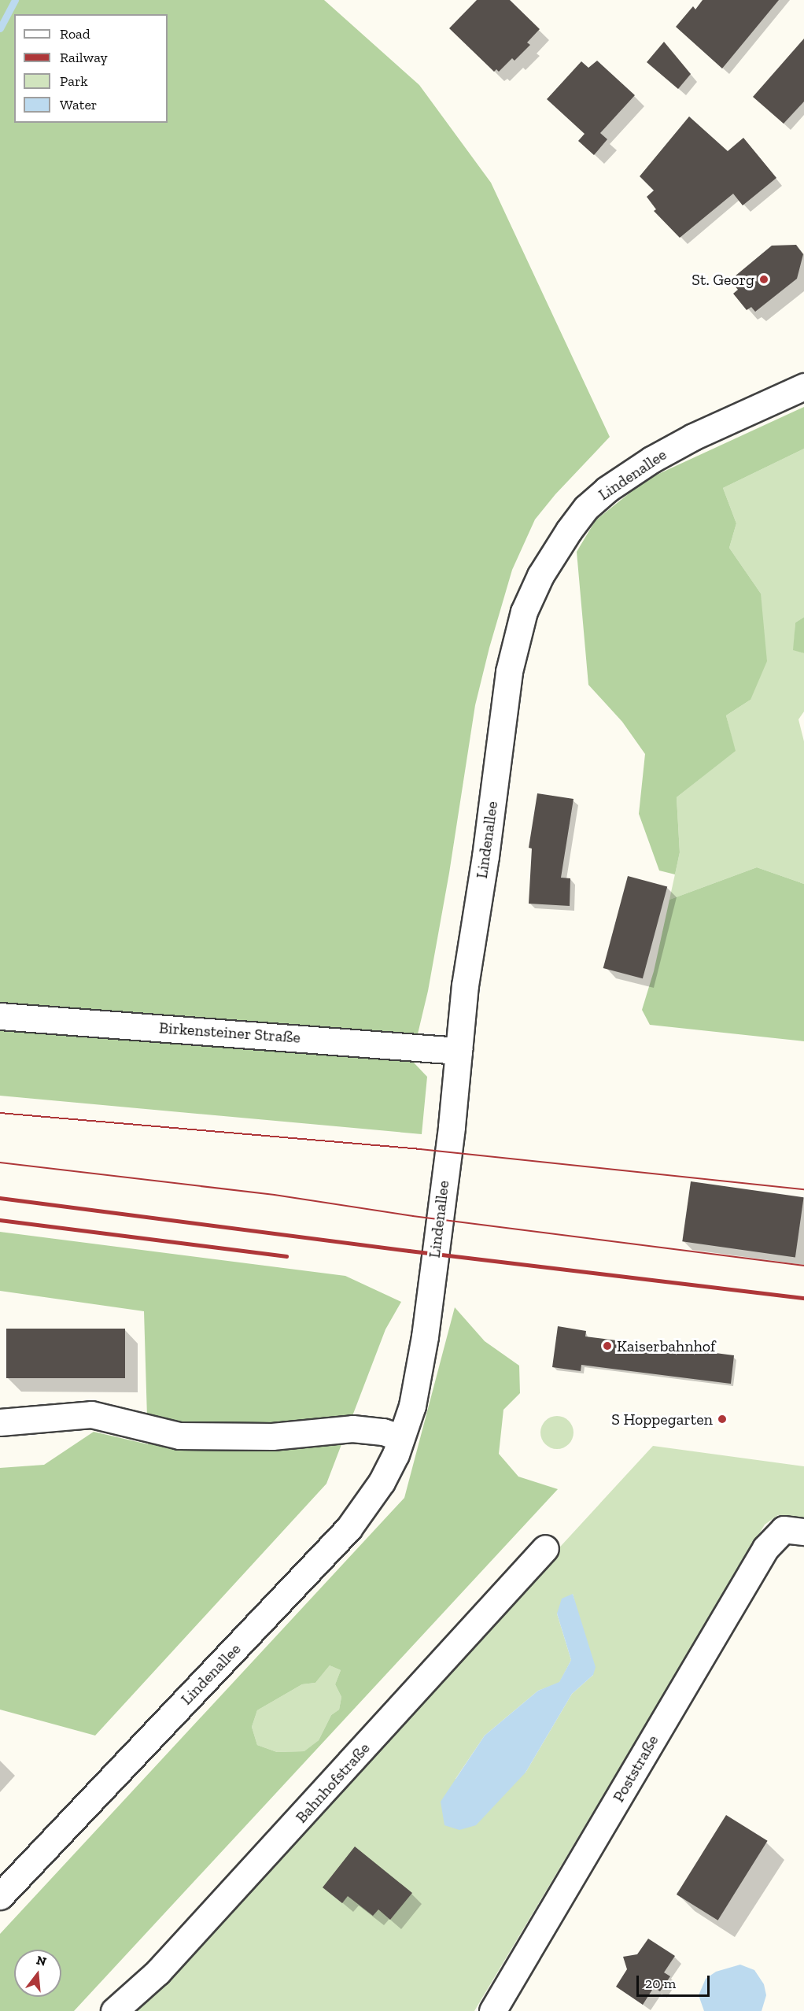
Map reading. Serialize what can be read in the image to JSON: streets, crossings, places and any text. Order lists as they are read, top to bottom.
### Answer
{
  "streets": {
    "street": [
      "Lindenallee",
      "Birkensteiner Straße",
      "Poststraße",
      "Bahnhofstraße"
    ]
  },
  "crossings": [
    ["Lindenallee", "Birkensteiner Straße"]
  ],
  "places": ["St. Georg", "Kaiserbahnhof", "S Hoppegarten"],
  "legend": [
    "Road",
    "Railway",
    "Park",
    "Water"
  ],
  "scale_bar": "20 m",
  "north": "top"
}
